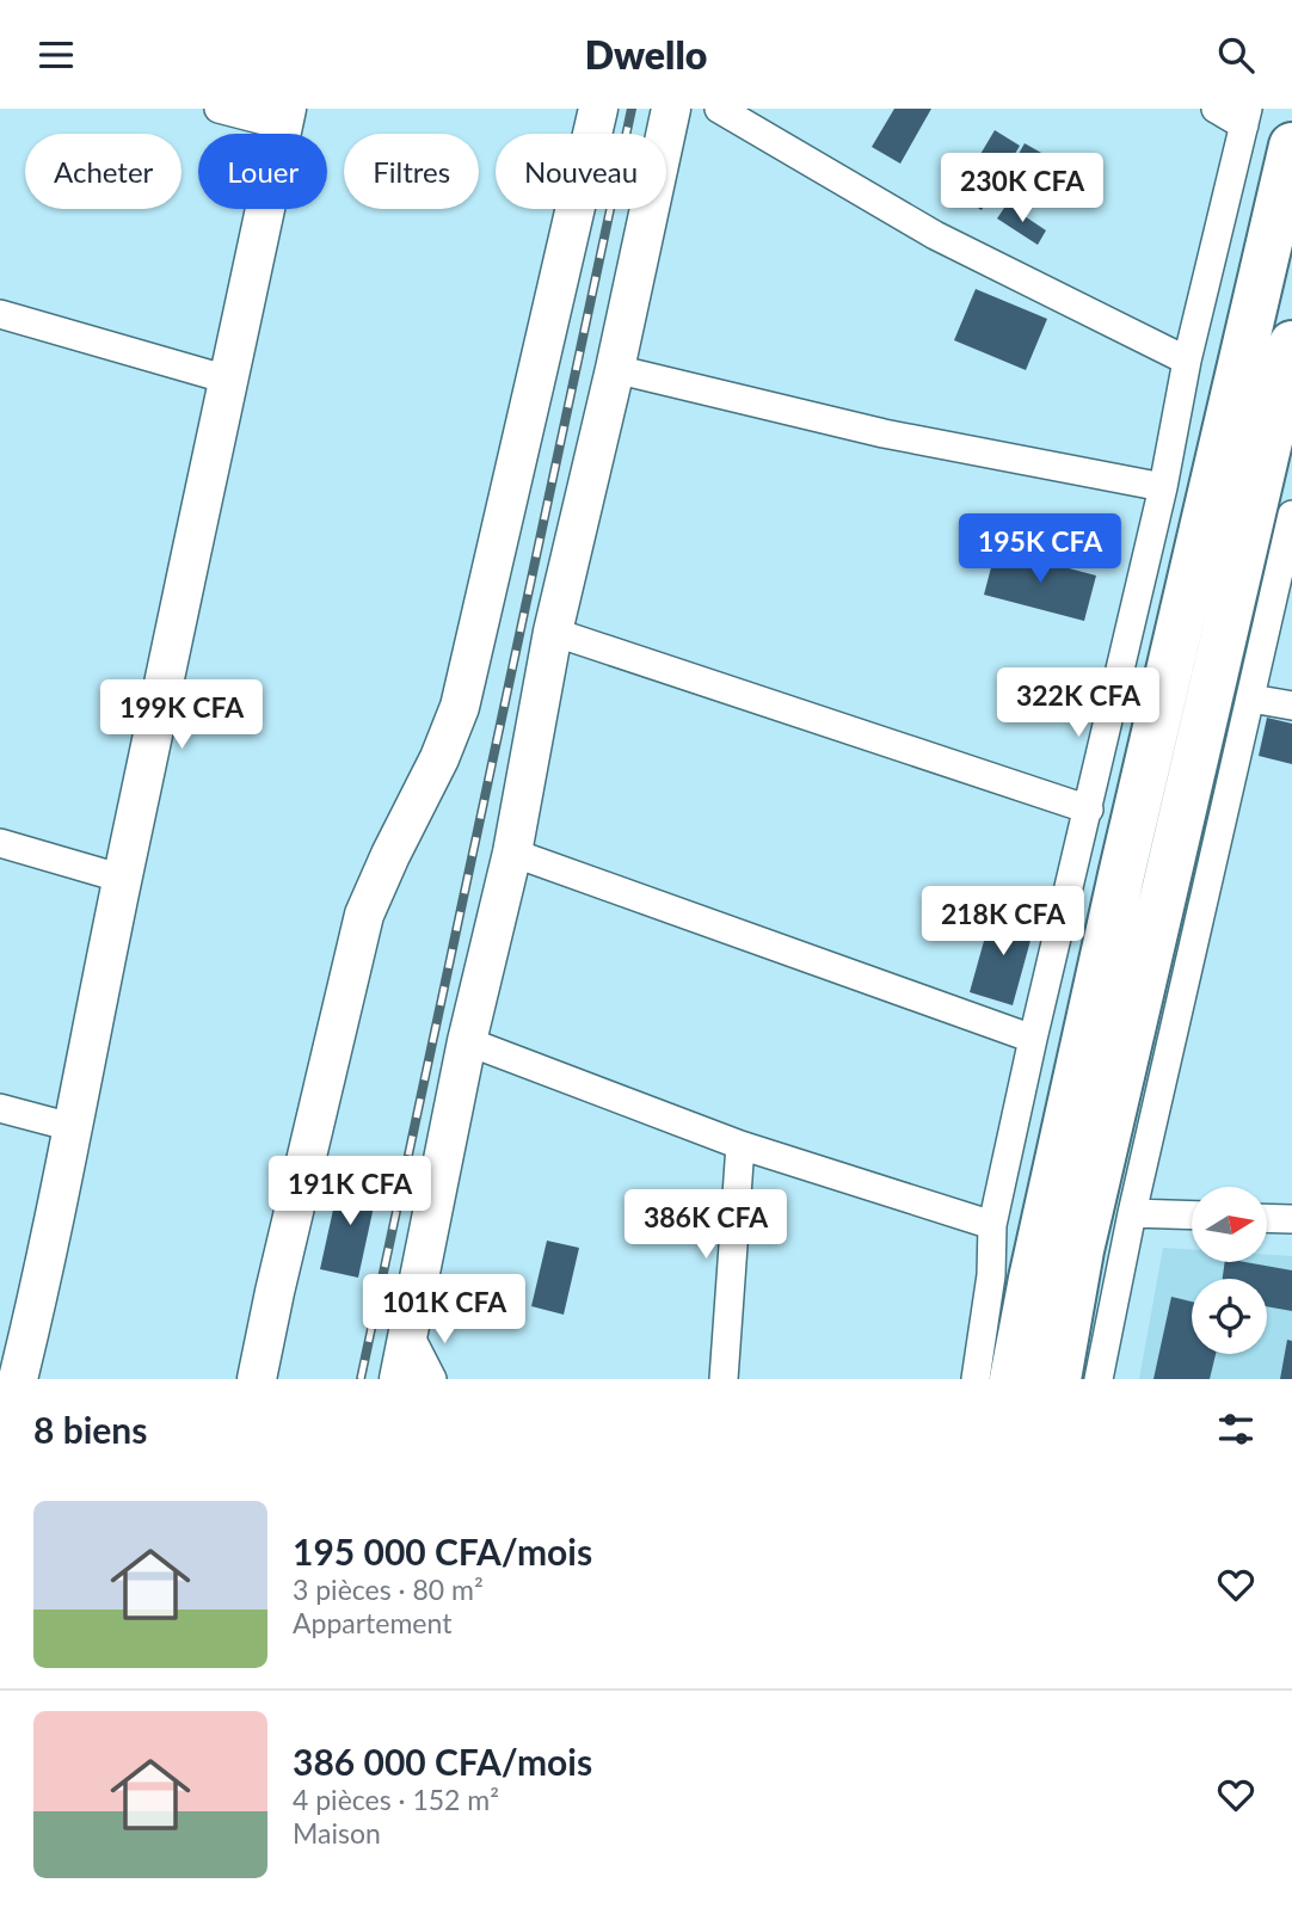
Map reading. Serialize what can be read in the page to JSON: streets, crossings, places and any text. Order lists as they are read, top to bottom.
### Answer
{
  "north": "right",
  "page": {
    "header": "Dwello",
    "chip": [
      "Acheter",
      "Louer",
      "Filtres",
      "Nouveau"
    ],
    "price": [
      "230K CFA",
      "195K CFA",
      "322K CFA",
      "199K CFA",
      "218K CFA",
      "191K CFA",
      "386K CFA",
      "101K CFA"
    ],
    "heading": "8 biens",
    "list": [
      {
        "name": "195 000 CFA/mois",
        "note": "3 pièces · 80 m² · Appartement"
      },
      {
        "name": "386 000 CFA/mois",
        "note": "4 pièces · 152 m² · Maison"
      }
    ]
  }
}
